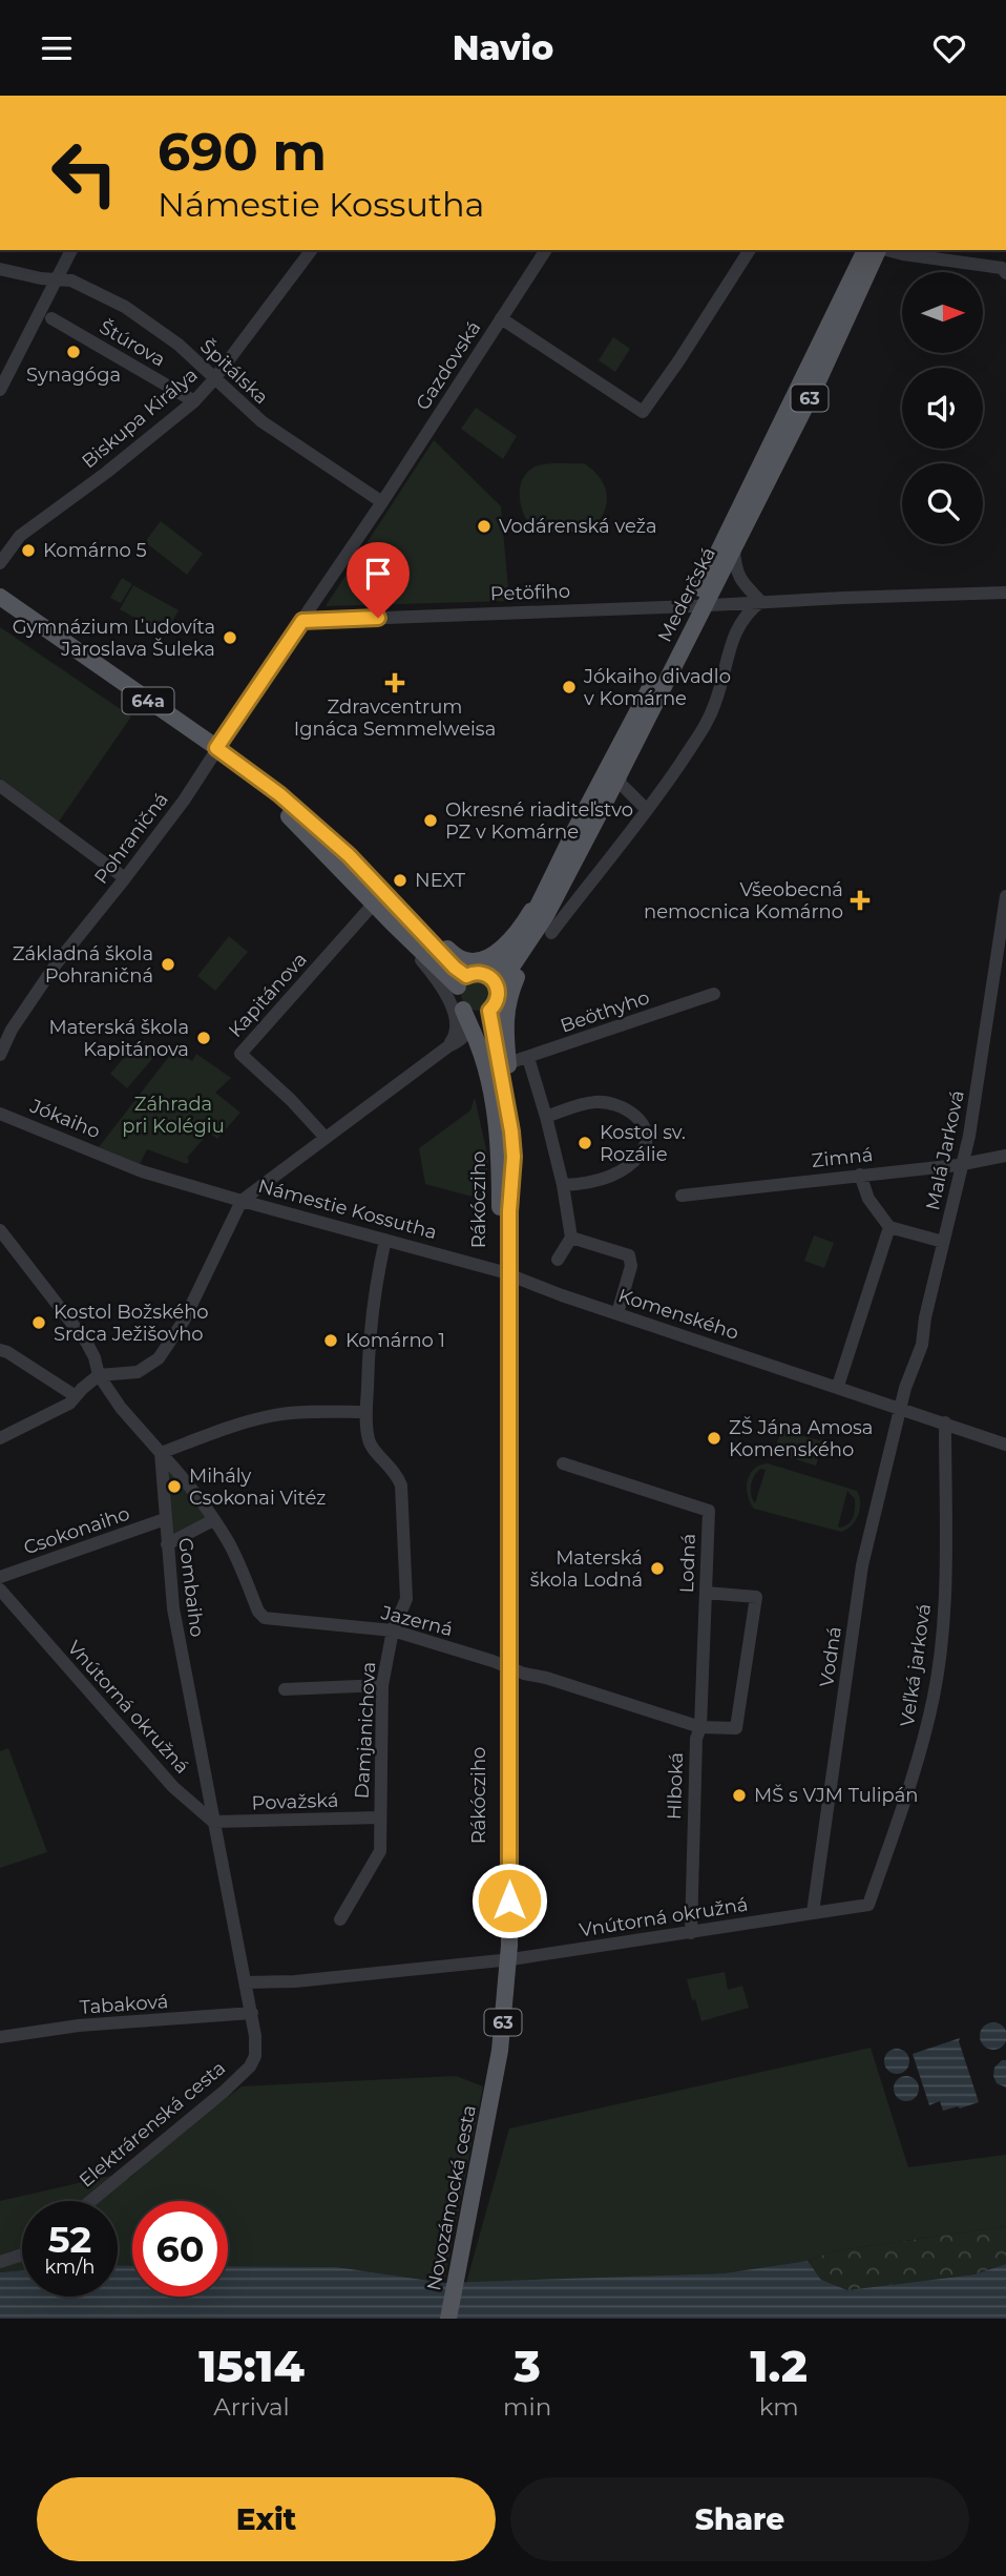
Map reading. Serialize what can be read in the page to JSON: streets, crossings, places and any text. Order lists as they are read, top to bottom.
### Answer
{
  "streets": {
    "main road": [
      "63",
      "Mederčská",
      "64a",
      "Rákócziho",
      "Novozámocká cesta"
    ],
    "street": [
      "Štúrova",
      "Gazdovská",
      "Špitálska",
      "Biskupa Királya",
      "Petöfiho",
      "Pohraničná",
      "Kapitánova",
      "Beöthyho",
      "Jókaiho",
      "Malá Jarková",
      "Zimná",
      "Námestie Kossutha",
      "Komenského",
      "Csokonaiho",
      "Lodná",
      "Gombaiho",
      "Jazerná",
      "Vodná",
      "Veľká jarková",
      "Vnútorná okružná",
      "Damjanichova",
      "Hlboká",
      "Považská",
      "Tabaková",
      "Elektrárenská cesta"
    ]
  },
  "crossings": [
    ["Štúrova", "Biskupa Királya"],
    ["Gazdovská", "Špitálska"],
    ["Gazdovská", "Petöfiho"],
    ["Gazdovská", "Pohraničná"],
    ["Špitálska", "Biskupa Királya"],
    ["63", "Mederčská"],
    ["63", "64a"],
    ["63", "Beöthyho"],
    ["63", "Rákócziho"],
    ["63", "Námestie Kossutha"],
    ["Petöfiho", "Mederčská"],
    ["Petöfiho", "Pohraničná"],
    ["Mederčská", "64a"],
    ["Mederčská", "Rákócziho"],
    ["Mederčská", "Námestie Kossutha"],
    ["64a", "Pohraničná"],
    ["64a", "Kapitánova"],
    ["64a", "Rákócziho"],
    ["64a", "Námestie Kossutha"],
    ["Kapitánova", "Námestie Kossutha"],
    ["Jókaiho", "Námestie Kossutha"],
    ["Malá Jarková", "Zimná"],
    ["Malá Jarková", "Komenského"],
    ["Malá Jarková", "Vodná"],
    ["Rákócziho", "Námestie Kossutha"],
    ["Rákócziho", "Komenského"],
    ["Rákócziho", "Jazerná"],
    ["Rákócziho", "Vnútorná okružná"],
    ["Rákócziho", "Novozámocká cesta"],
    ["Námestie Kossutha", "Komenského"],
    ["Námestie Kossutha", "Damjanichova"],
    ["Komenského", "Vodná"],
    ["Komenského", "Veľká jarková"],
    ["Csokonaiho", "Gombaiho"],
    ["Lodná", "Jazerná"],
    ["Lodná", "Hlboká"],
    ["Gombaiho", "Jazerná"],
    ["Gombaiho", "Vnútorná okružná"],
    ["Gombaiho", "Považská"],
    ["Jazerná", "Damjanichova"],
    ["Jazerná", "Hlboká"],
    ["Vodná", "Vnútorná okružná"],
    ["Veľká jarková", "Vnútorná okružná"],
    ["Vnútorná okružná", "Hlboká"],
    ["Vnútorná okružná", "Považská"],
    ["Damjanichova", "Považská"],
    ["Tabaková", "Elektrárenská cesta"]
  ],
  "parks": ["Záhrada pri Kolégiu"],
  "places": {
    "other": [
      "Synagóga",
      "Vodárenská veža",
      "Komárno 5",
      "Gymnázium Ľudovíta Jaroslava Šuleka",
      "Jókaiho divadlo v Komárne",
      "Okresné riaditeľstvo PZ v Komárne",
      "NEXT",
      "Základná škola Pohraničná",
      "Materská škola Kapitánova",
      "Kostol sv. Rozálie",
      "Kostol Božského Srdca Ježišovho",
      "Komárno 1",
      "ZŠ Jána Amosa Komenského",
      "Mihály Csokonai Vitéz",
      "Materská škola Lodná",
      "MŠ s VJM Tulipán"
    ],
    "health": ["Zdravcentrum Ignáca Semmelweisa", "Všeobecná nemocnica Komárno"]
  },
  "north": "right",
  "page": {
    "header": "Navio",
    "turn": ["690 m", "Námestie Kossutha"],
    "speed": "52 km/h",
    "limit": "60",
    "eta": [
      "15:14",
      "Arrival",
      "3",
      "min",
      "1.2",
      "km"
    ],
    "buttons": ["Exit", "Share"]
  }
}
